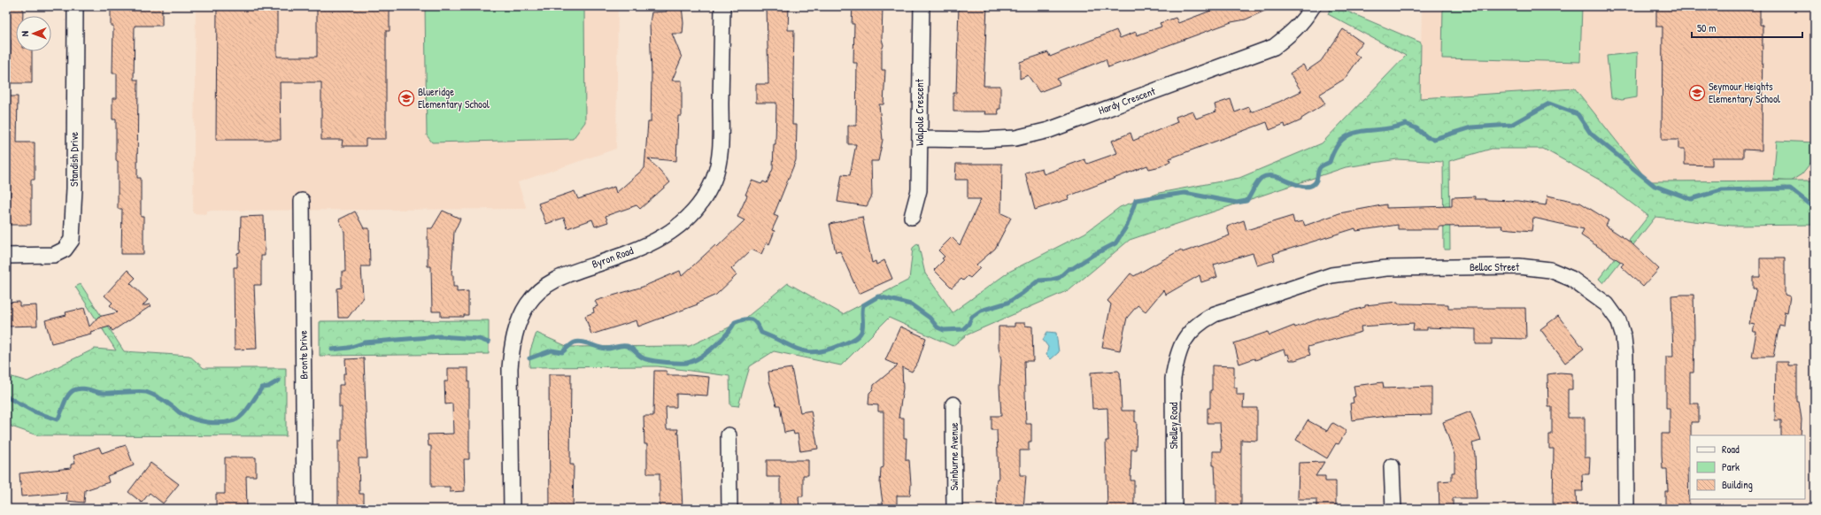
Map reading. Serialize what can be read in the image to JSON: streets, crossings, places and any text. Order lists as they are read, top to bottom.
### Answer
{
  "streets": {
    "street": [
      "Hardy Crescent",
      "Walpole Crescent",
      "Standish Drive",
      "Byron Road",
      "Belloc Street",
      "Bronte Drive",
      "Shelley Road",
      "Swinburne Avenue"
    ]
  },
  "crossings": [
    ["Hardy Crescent", "Walpole Crescent"],
    ["Belloc Street", "Shelley Road"]
  ],
  "places": {
    "school or university": ["Seymour Heights Elementary School", "Blueridge Elementary School"]
  },
  "legend": ["Road", "Park", "Building"],
  "scale_bar": "50 m",
  "north": "left"
}
